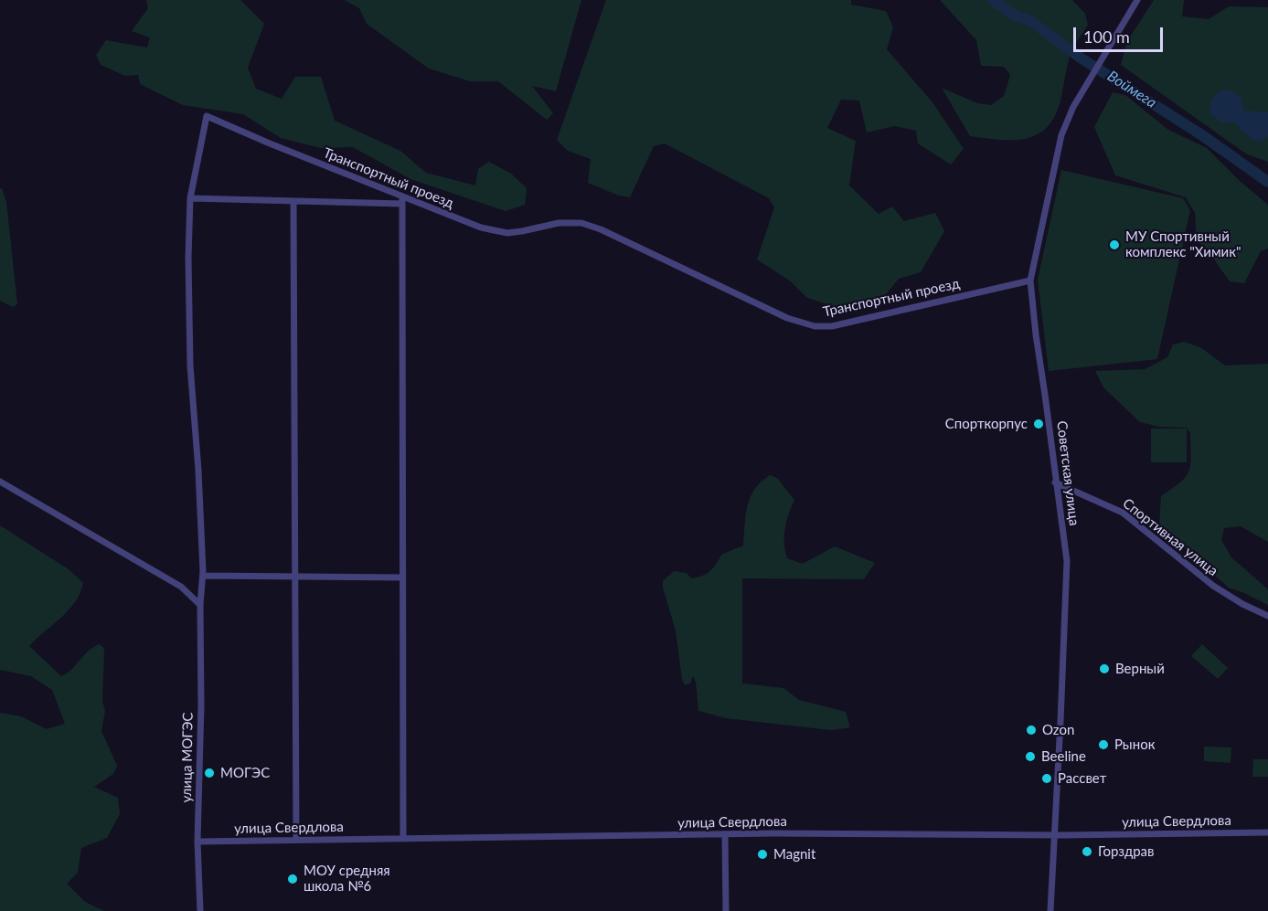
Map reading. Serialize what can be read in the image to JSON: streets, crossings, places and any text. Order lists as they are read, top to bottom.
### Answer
{
  "streets": {
    "street": [
      "Транспортный проезд",
      "Советская улица",
      "Спортивная улица",
      "улица МОГЭС",
      "улица Свердлова"
    ]
  },
  "crossings": [
    ["Транспортный проезд", "Советская улица"],
    ["Транспортный проезд", "улица МОГЭС"],
    ["Советская улица", "Спортивная улица"],
    ["Советская улица", "улица Свердлова"],
    ["улица МОГЭС", "улица Свердлова"]
  ],
  "water": ["Воймега"],
  "places": [
    "МУ Спортивный комплекс \"Химик\"",
    "Спорткорпус",
    "Верный",
    "Ozon",
    "Рынок",
    "Beeline",
    "МОГЭС",
    "Рассвет",
    "Горздрав",
    "Magnit",
    "МОУ средняя школа №6"
  ],
  "scale_bar": "100 m"
}
